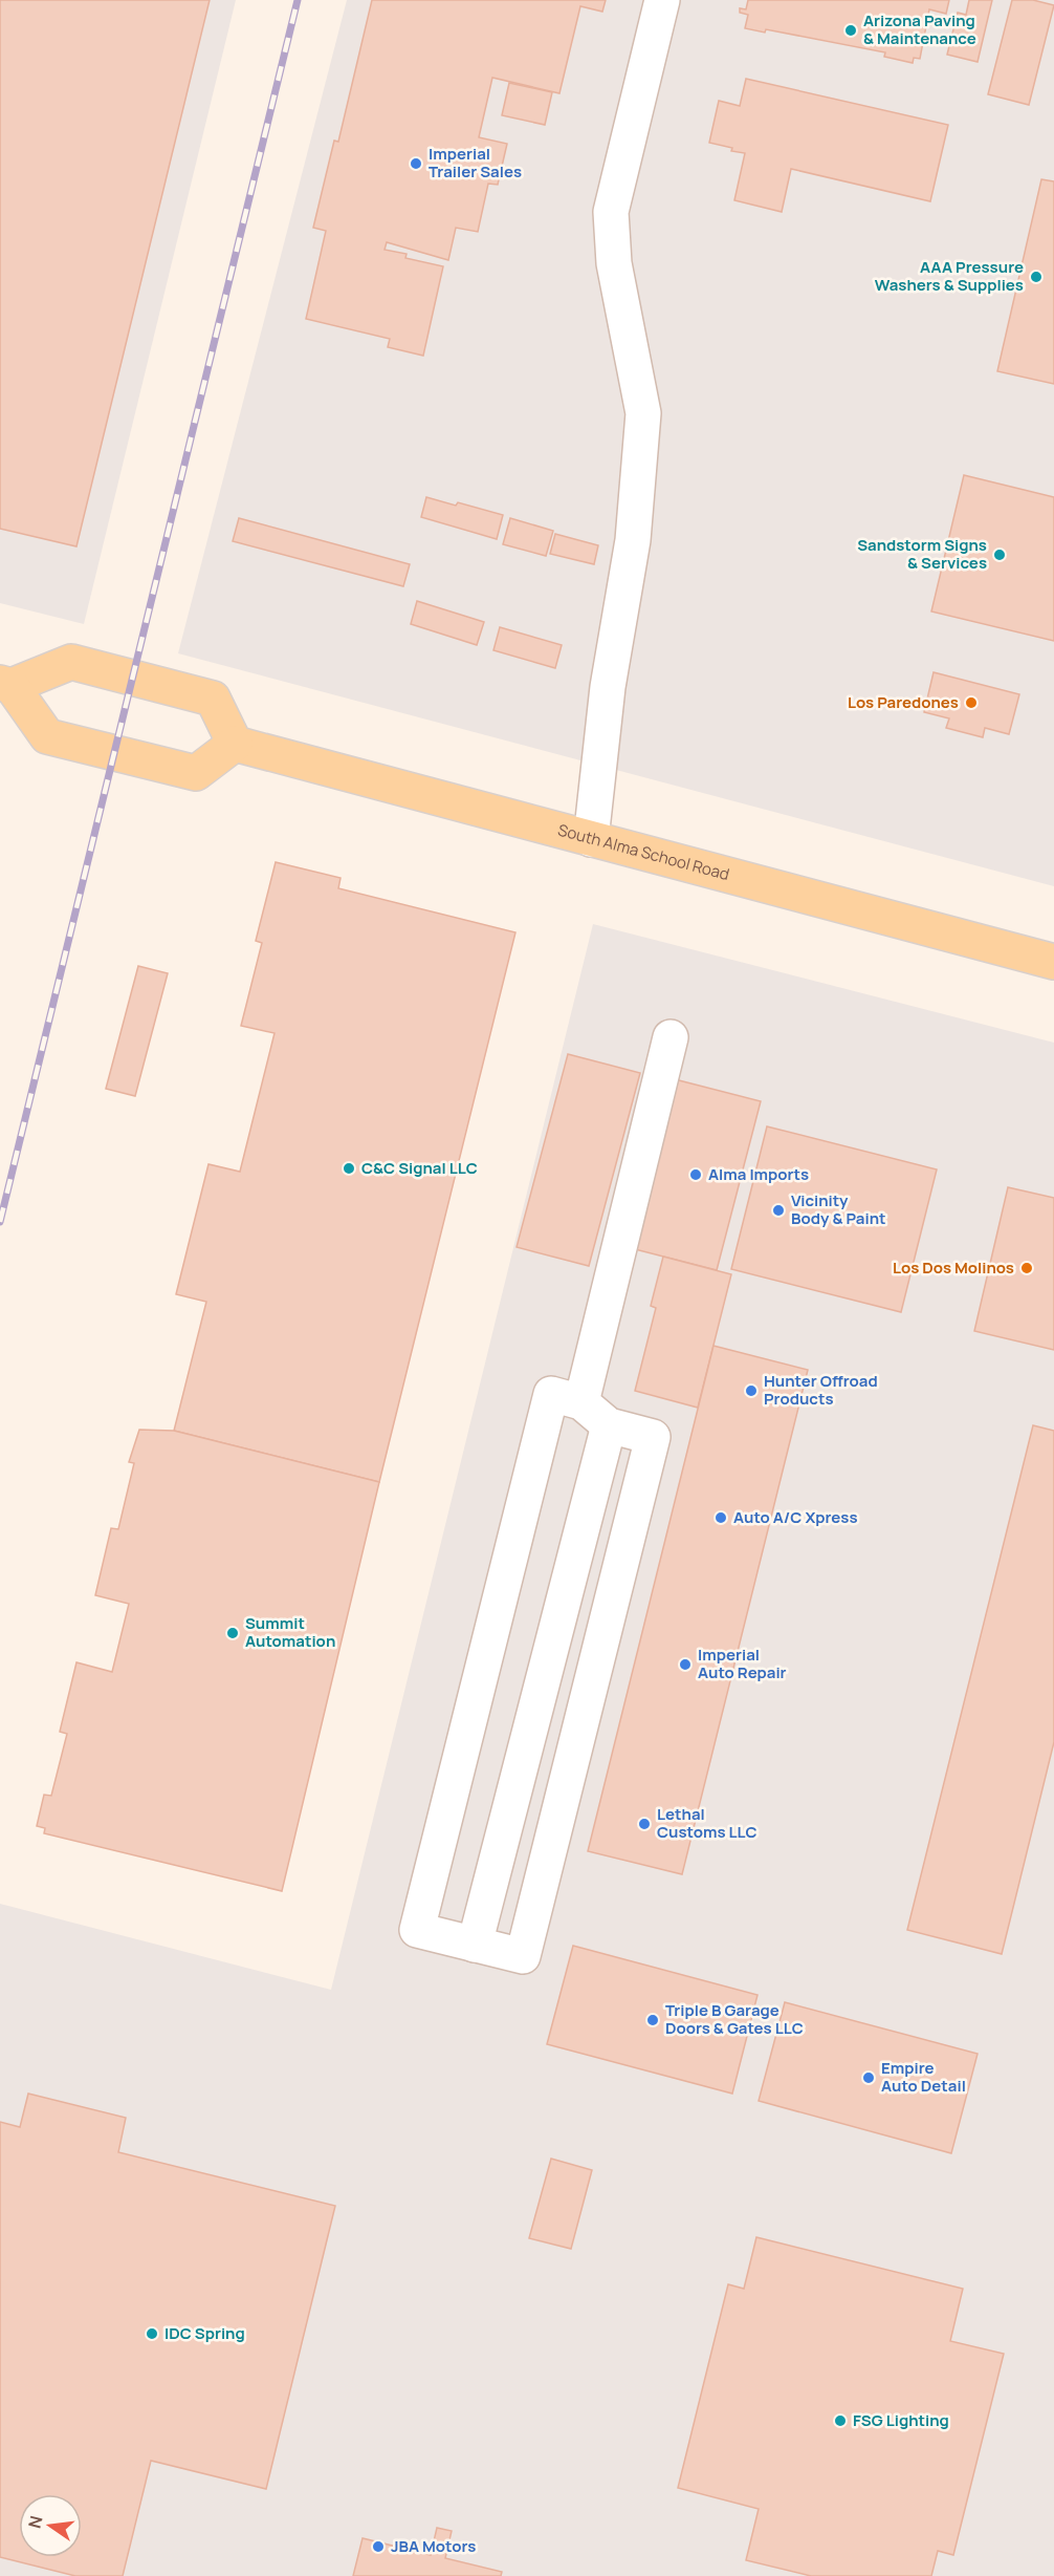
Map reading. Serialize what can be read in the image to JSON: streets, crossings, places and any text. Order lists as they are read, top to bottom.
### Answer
{
  "streets": {
    "main road": ["South Alma School Road"]
  },
  "places": [
    "Arizona Paving & Maintenance",
    "Imperial Trailer Sales",
    "AAA Pressure Washers & Supplies",
    "Sandstorm Signs & Services",
    "Los Paredones",
    "C&C Signal LLC",
    "Alma Imports",
    "Vicinity Body & Paint",
    "Los Dos Molinos",
    "Hunter Offroad Products",
    "Auto A/C Xpress",
    "Summit Automation",
    "Imperial Auto Repair",
    "Lethal Customs LLC",
    "Triple B Garage Doors & Gates LLC",
    "Empire Auto Detail",
    "IDC Spring",
    "FSG Lighting",
    "JBA Motors"
  ],
  "north": "left"
}
